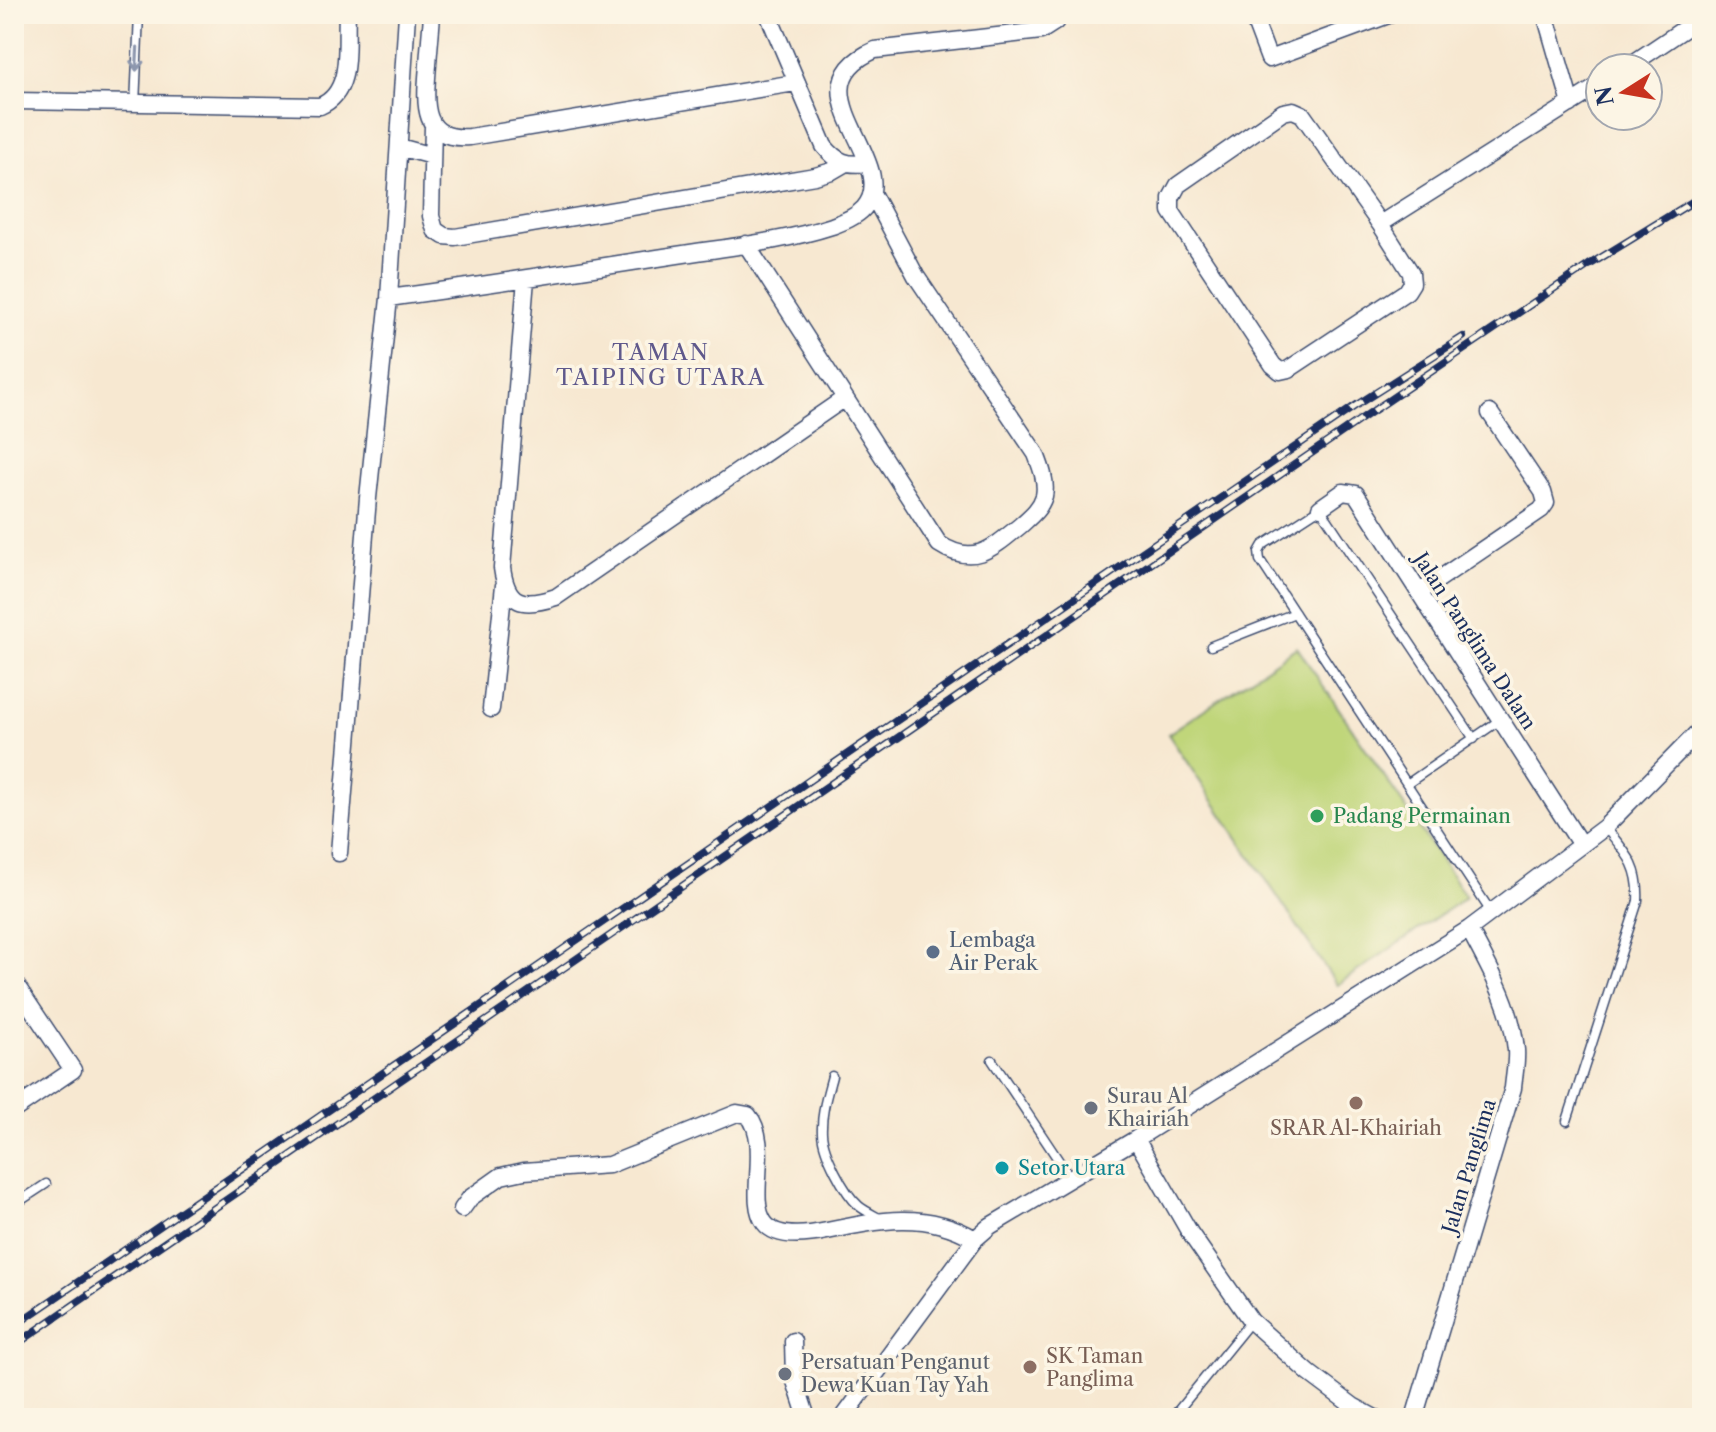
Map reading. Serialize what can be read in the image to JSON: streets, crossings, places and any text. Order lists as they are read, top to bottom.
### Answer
{
  "streets": {
    "street": ["Jalan Panglima Dalam", "Jalan Panglima"]
  },
  "districts": ["TAMAN TAIPING UTARA"],
  "places": [
    "Padang Permainan",
    "Lembaga Air Perak",
    "SRAR Al-Khairiah",
    "Surau Al Khairiah",
    "Setor Utara",
    "SK Taman Panglima",
    "Persatuan Penganut Dewa Kuan Tay Yah"
  ],
  "north": "left"
}
